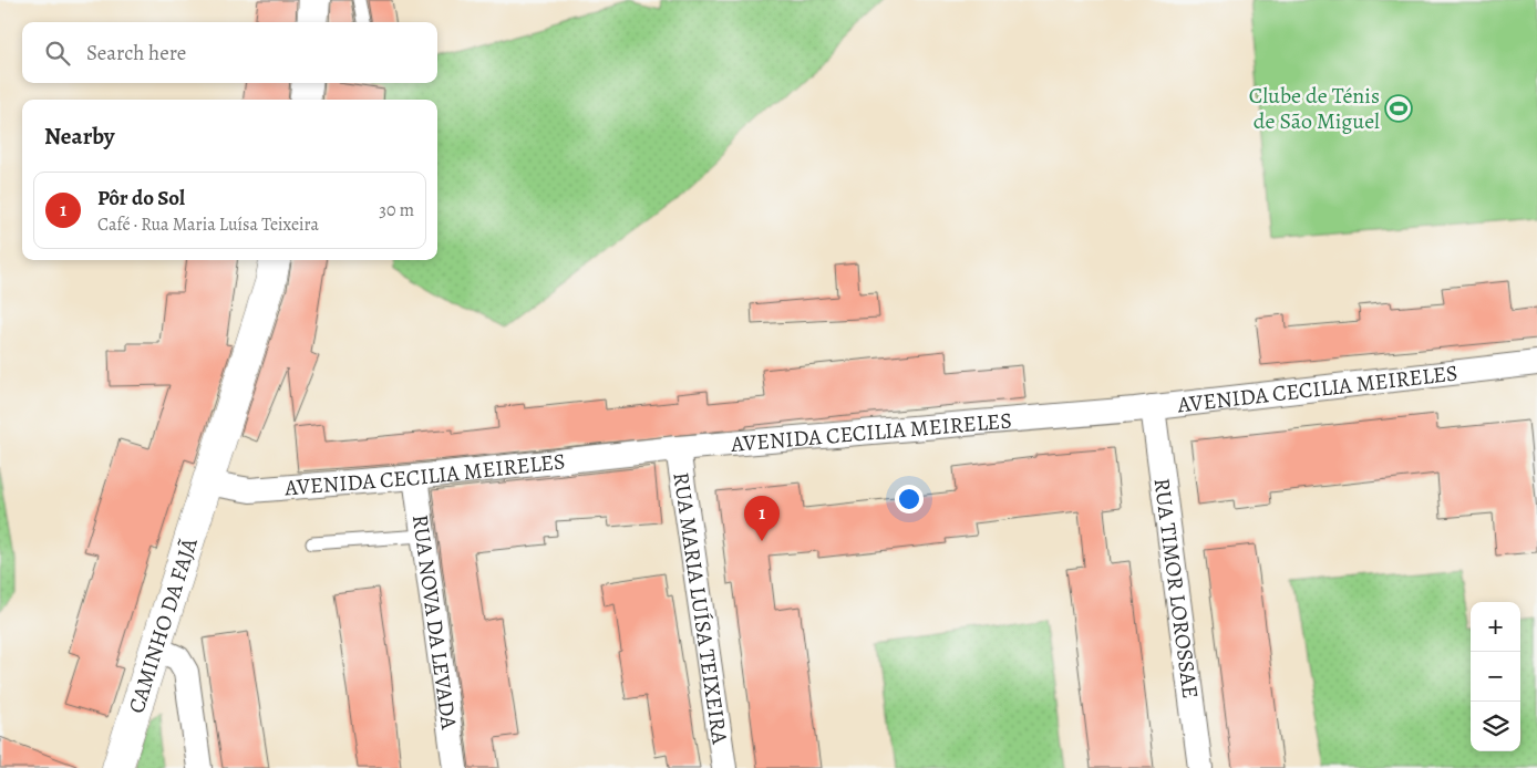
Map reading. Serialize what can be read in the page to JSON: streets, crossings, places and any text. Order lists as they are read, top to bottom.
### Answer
{
  "streets": {
    "street": [
      "AVENIDA CECILIA MEIRELES",
      "RUA TIMOR LOROSSAE",
      "RUA MARIA LUÍSA TEIXEIRA",
      "RUA NOVA DA LEVADA",
      "CAMINHO DA FAJÃ"
    ]
  },
  "crossings": [
    ["AVENIDA CECILIA MEIRELES", "RUA TIMOR LOROSSAE"],
    ["AVENIDA CECILIA MEIRELES", "RUA MARIA LUÍSA TEIXEIRA"],
    ["AVENIDA CECILIA MEIRELES", "RUA NOVA DA LEVADA"],
    ["AVENIDA CECILIA MEIRELES", "CAMINHO DA FAJÃ"]
  ],
  "places": {
    "sports": ["Clube de Ténis de São Miguel"]
  },
  "page": {
    "search": "Search here",
    "heading": "Nearby",
    "list": [
      {
        "mark": "1",
        "name": "Pôr do Sol",
        "note": "Café · Rua Maria Luísa Teixeira",
        "value": "30 m"
      }
    ],
    "pins": "1",
    "map_buttons": ["+", "−"]
  }
}
